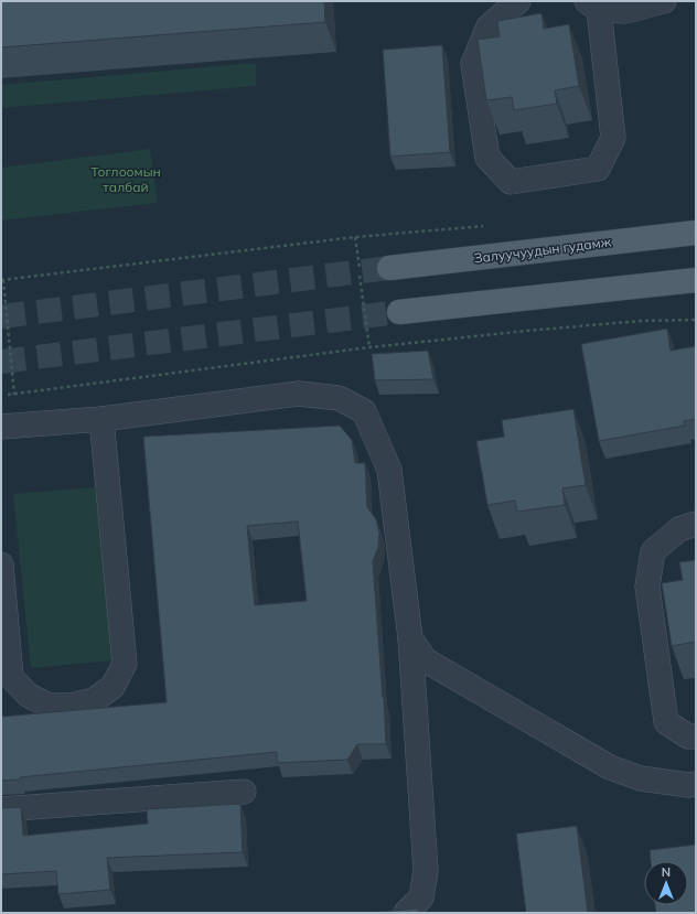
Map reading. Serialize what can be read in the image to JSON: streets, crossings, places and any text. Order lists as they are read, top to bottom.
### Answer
{
  "streets": {
    "main road": ["Залуучуудын гудамж"]
  },
  "parks": ["Тоглоомын талбай"],
  "north": "top"
}
